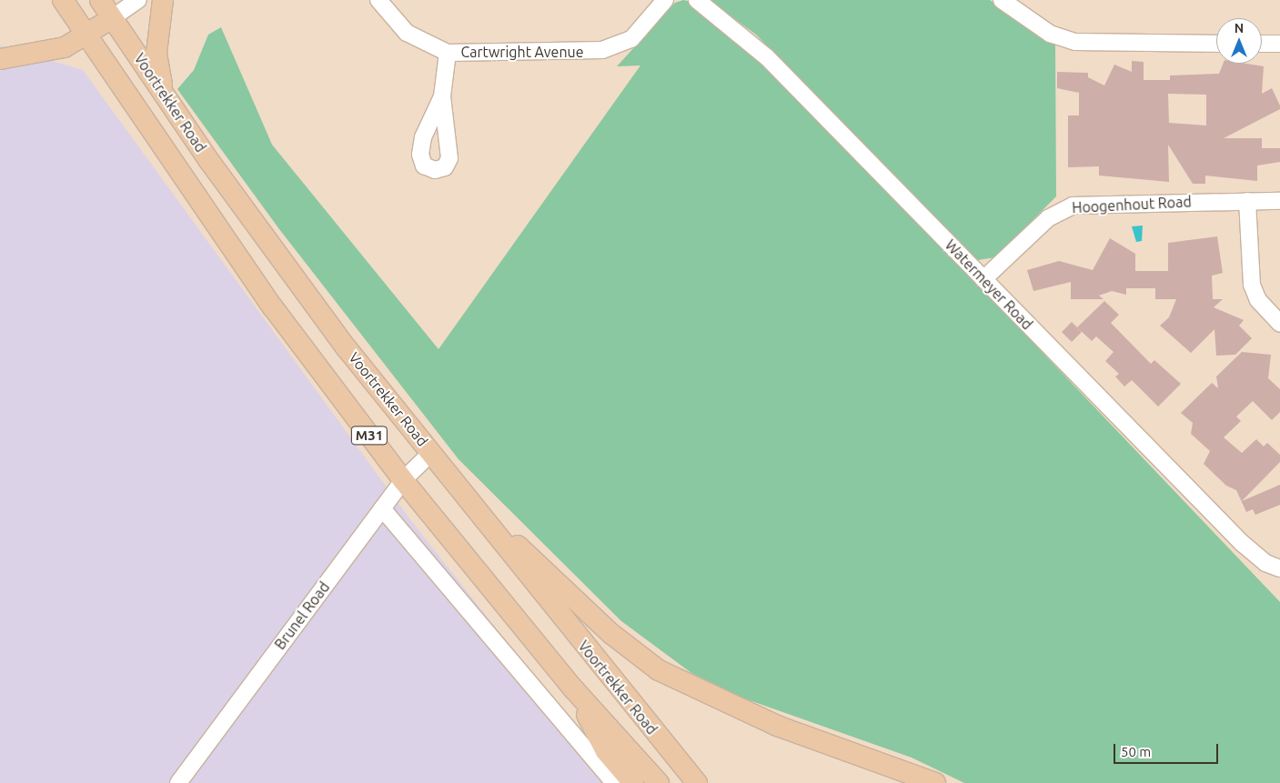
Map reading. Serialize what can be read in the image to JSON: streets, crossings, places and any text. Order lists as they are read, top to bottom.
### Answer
{
  "streets": {
    "main road": ["Voortrekker Road", "M31"],
    "street": [
      "Cartwright Avenue",
      "Hoogenhout Road",
      "Watermeyer Road",
      "Brunel Road"
    ]
  },
  "crossings": [
    ["Voortrekker Road", "Brunel Road"],
    ["Hoogenhout Road", "Watermeyer Road"]
  ],
  "scale_bar": "50 m",
  "north": "top"
}
